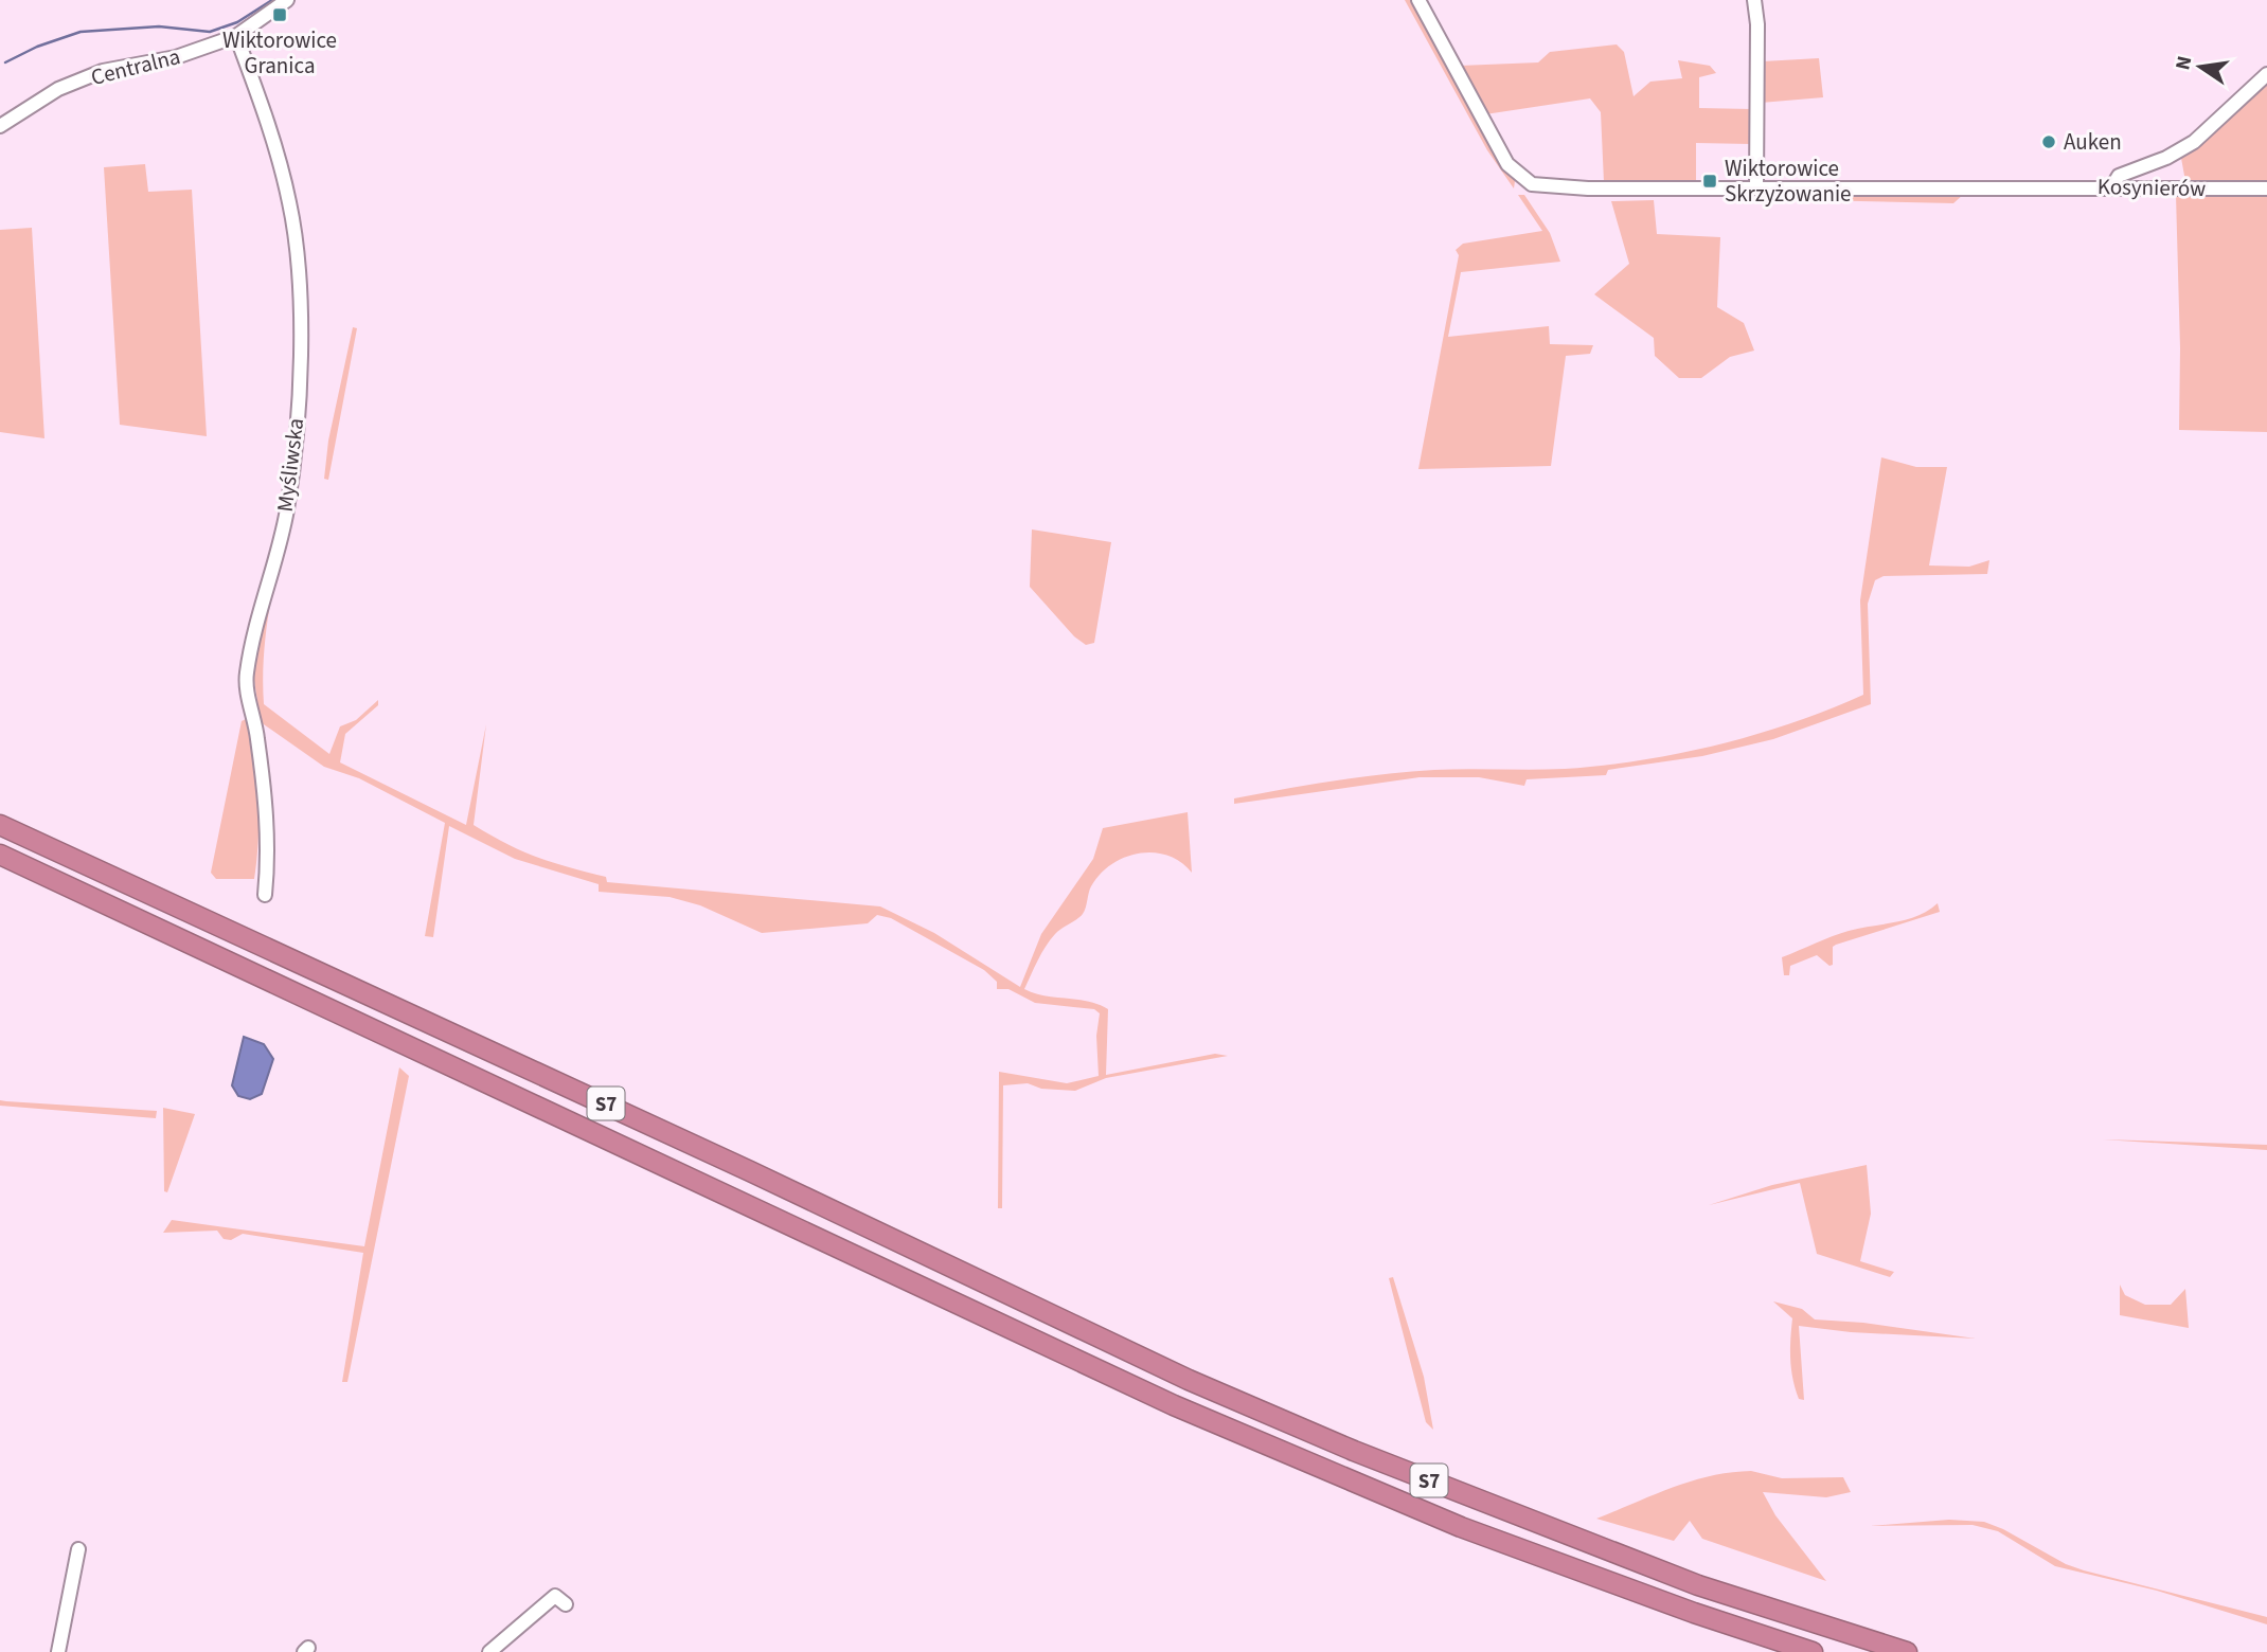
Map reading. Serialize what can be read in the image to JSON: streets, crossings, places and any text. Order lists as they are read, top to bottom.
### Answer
{
  "streets": {
    "highway": ["S7"],
    "street": ["Centralna", "Kosynierów", "Myśliwska"]
  },
  "crossings": [
    ["Centralna", "Myśliwska"]
  ],
  "places": {
    "transit": ["Wiktorowice Granica", "Wiktorowice Skrzyżowanie"],
    "other": ["Auken"]
  },
  "north": "left"
}
